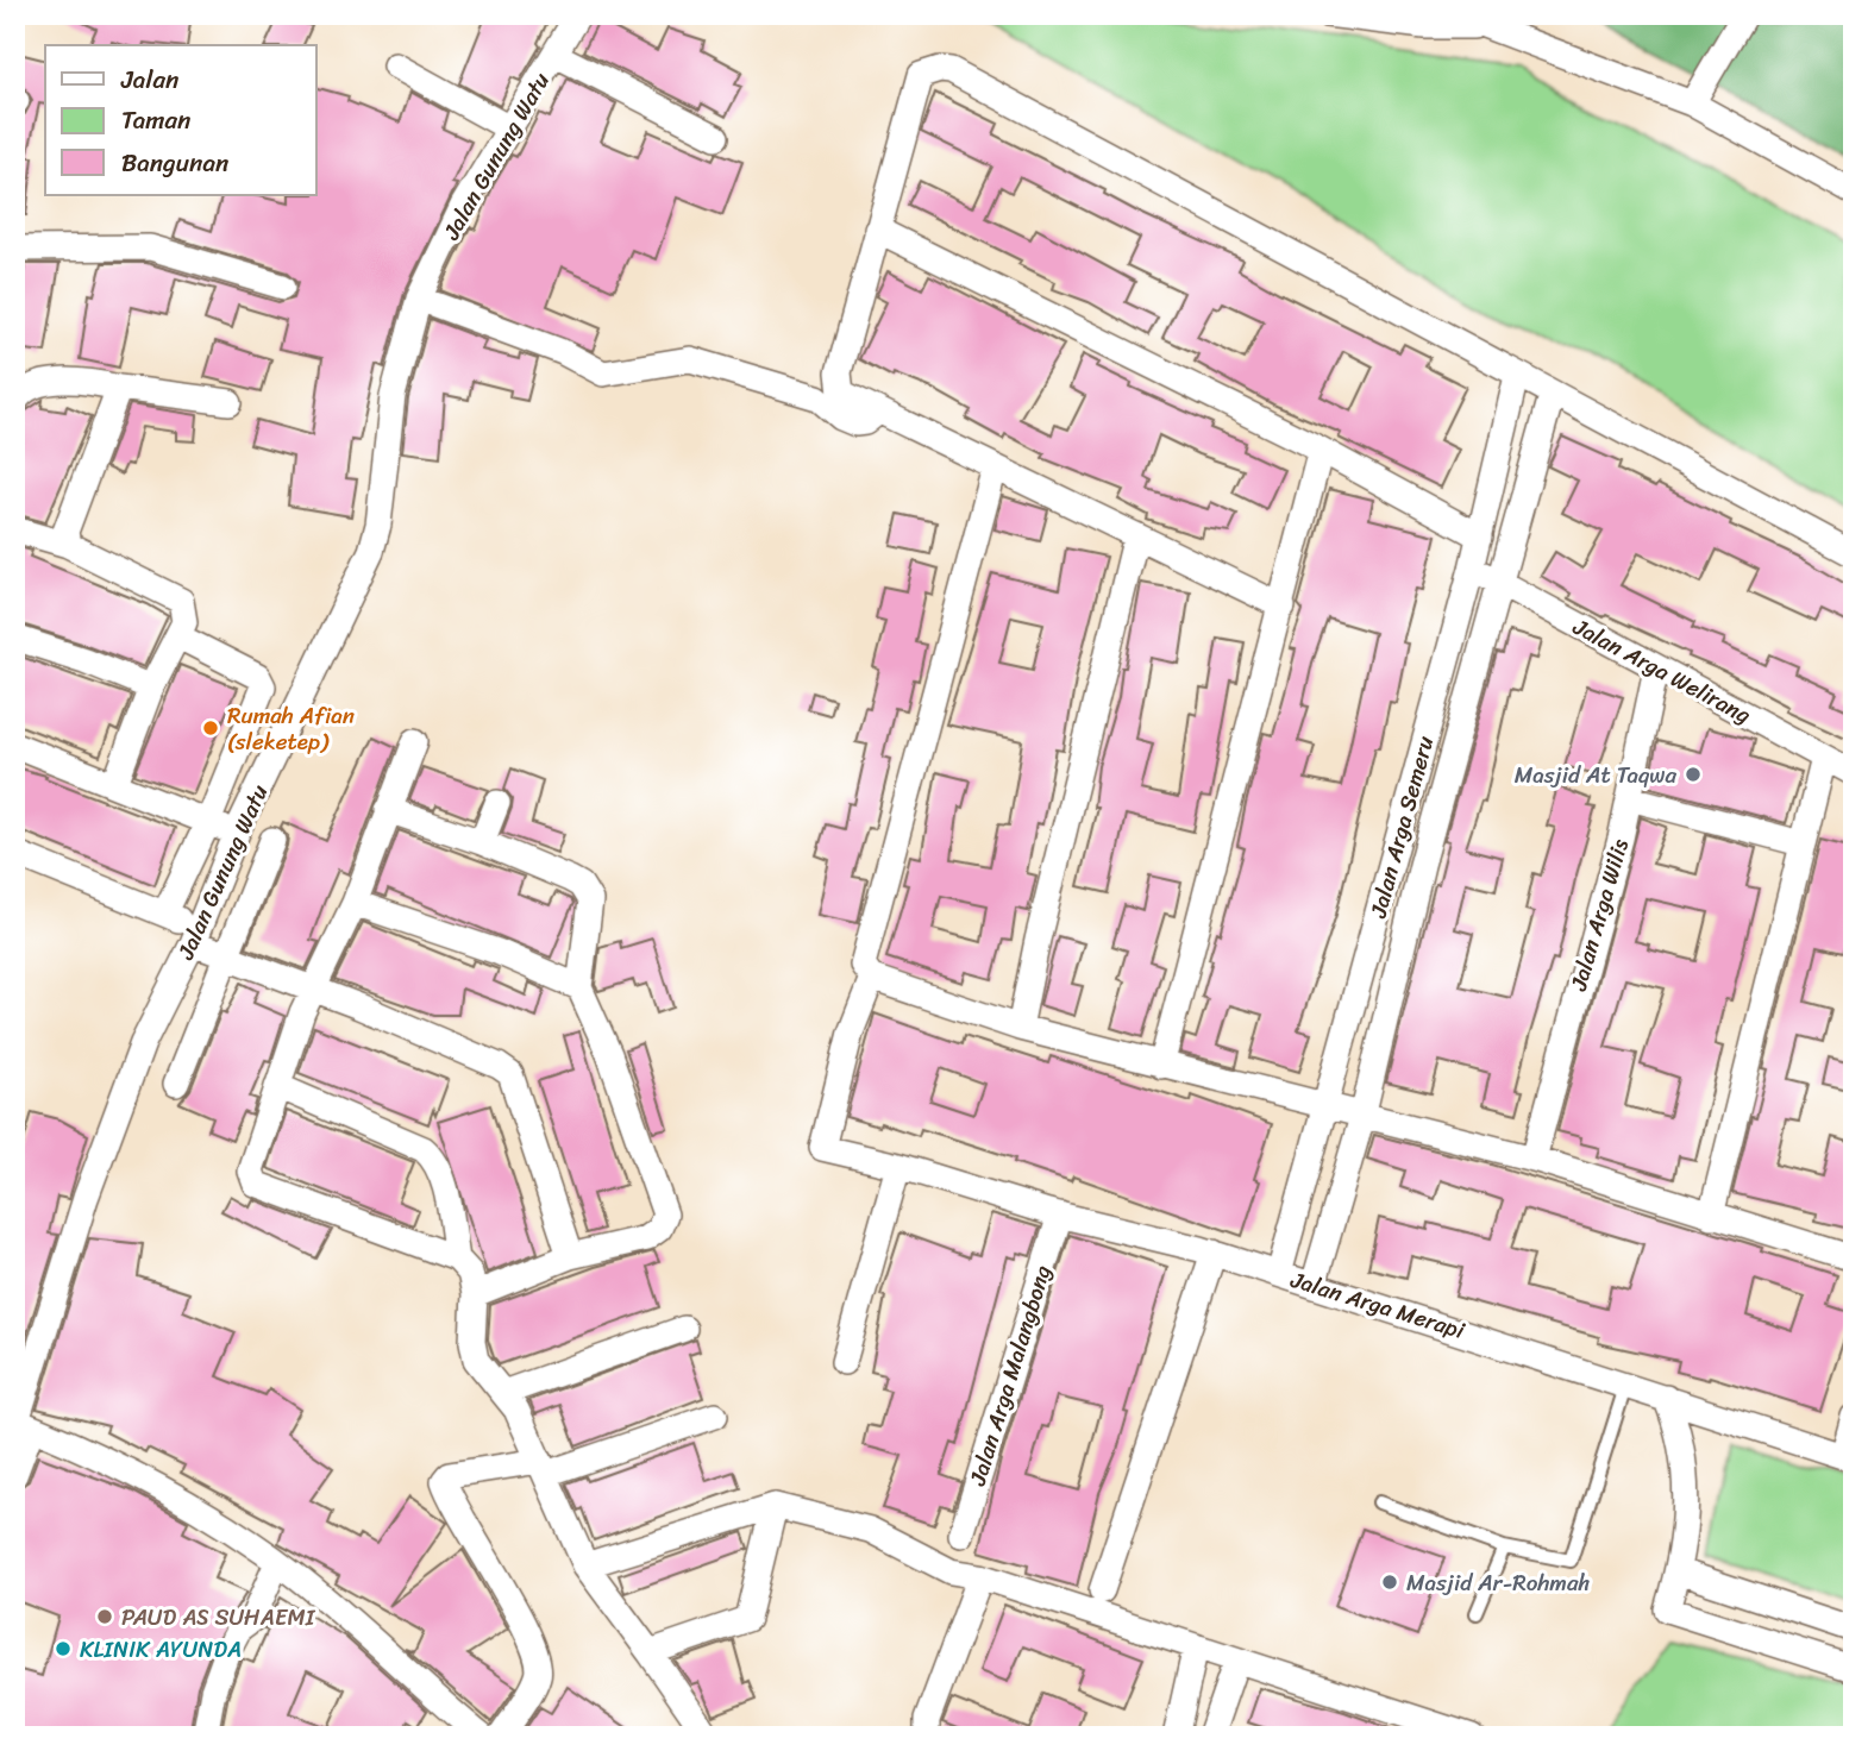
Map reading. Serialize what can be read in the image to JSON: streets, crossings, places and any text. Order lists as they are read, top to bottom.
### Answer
{
  "streets": {
    "street": [
      "Jalan Gunung Watu",
      "Jalan Arga Welirang",
      "Jalan Arga Semeru",
      "Jalan Arga Wilis",
      "Jalan Arga Merapi",
      "Jalan Arga Malangbong"
    ]
  },
  "crossings": [
    ["Jalan Arga Welirang", "Jalan Arga Semeru"],
    ["Jalan Arga Welirang", "Jalan Arga Wilis"],
    ["Jalan Arga Semeru", "Jalan Arga Merapi"],
    ["Jalan Arga Merapi", "Jalan Arga Malangbong"]
  ],
  "places": [
    "Rumah Afian (sleketep)",
    "Masjid At Taqwa",
    "Masjid Ar-Rohmah",
    "PAUD AS SUHAEMI",
    "KLINIK AYUNDA"
  ],
  "legend": ["Jalan", "Taman", "Bangunan"]
}
